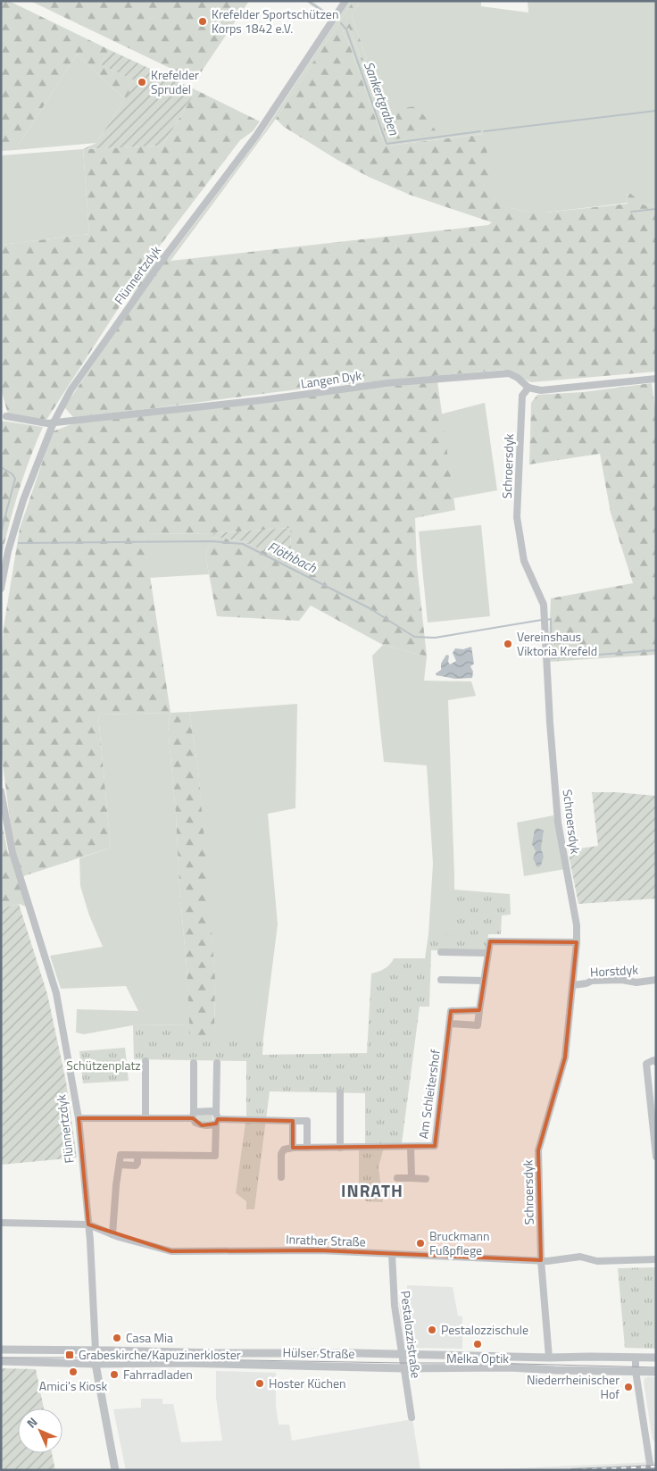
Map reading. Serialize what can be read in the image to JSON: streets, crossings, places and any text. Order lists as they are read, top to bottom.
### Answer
{
  "streets": {
    "street": [
      "Flünnertzdyk",
      "Langen Dyk",
      "Schroersdyk",
      "Horstdyk",
      "Am Schleitershof",
      "Inrather Straße",
      "Pestalozzistraße",
      "Hülser Straße"
    ]
  },
  "crossings": [
    ["Flünnertzdyk", "Langen Dyk"],
    ["Flünnertzdyk", "Inrather Straße"],
    ["Flünnertzdyk", "Hülser Straße"],
    ["Langen Dyk", "Schroersdyk"],
    ["Schroersdyk", "Horstdyk"],
    ["Schroersdyk", "Inrather Straße"],
    ["Inrather Straße", "Pestalozzistraße"],
    ["Pestalozzistraße", "Hülser Straße"]
  ],
  "districts": ["INRATH"],
  "water": ["Sankertgraben", "Flöthbach"],
  "parks": ["Schützenplatz"],
  "places": {
    "other": [
      "Krefelder Sportschützen Korps 1842 e.V.",
      "Krefelder Sprudel",
      "Vereinshaus Viktoria Krefeld",
      "Bruckmann Fußpflege",
      "Pestalozzischule",
      "Casa Mia",
      "Melka Optik",
      "Amici's Kiosk",
      "Fahrradladen",
      "Hoster Küchen",
      "Niederrheinischer Hof"
    ],
    "transit": ["Grabeskirche/Kapuzinerkloster"]
  },
  "north": "top left"
}
